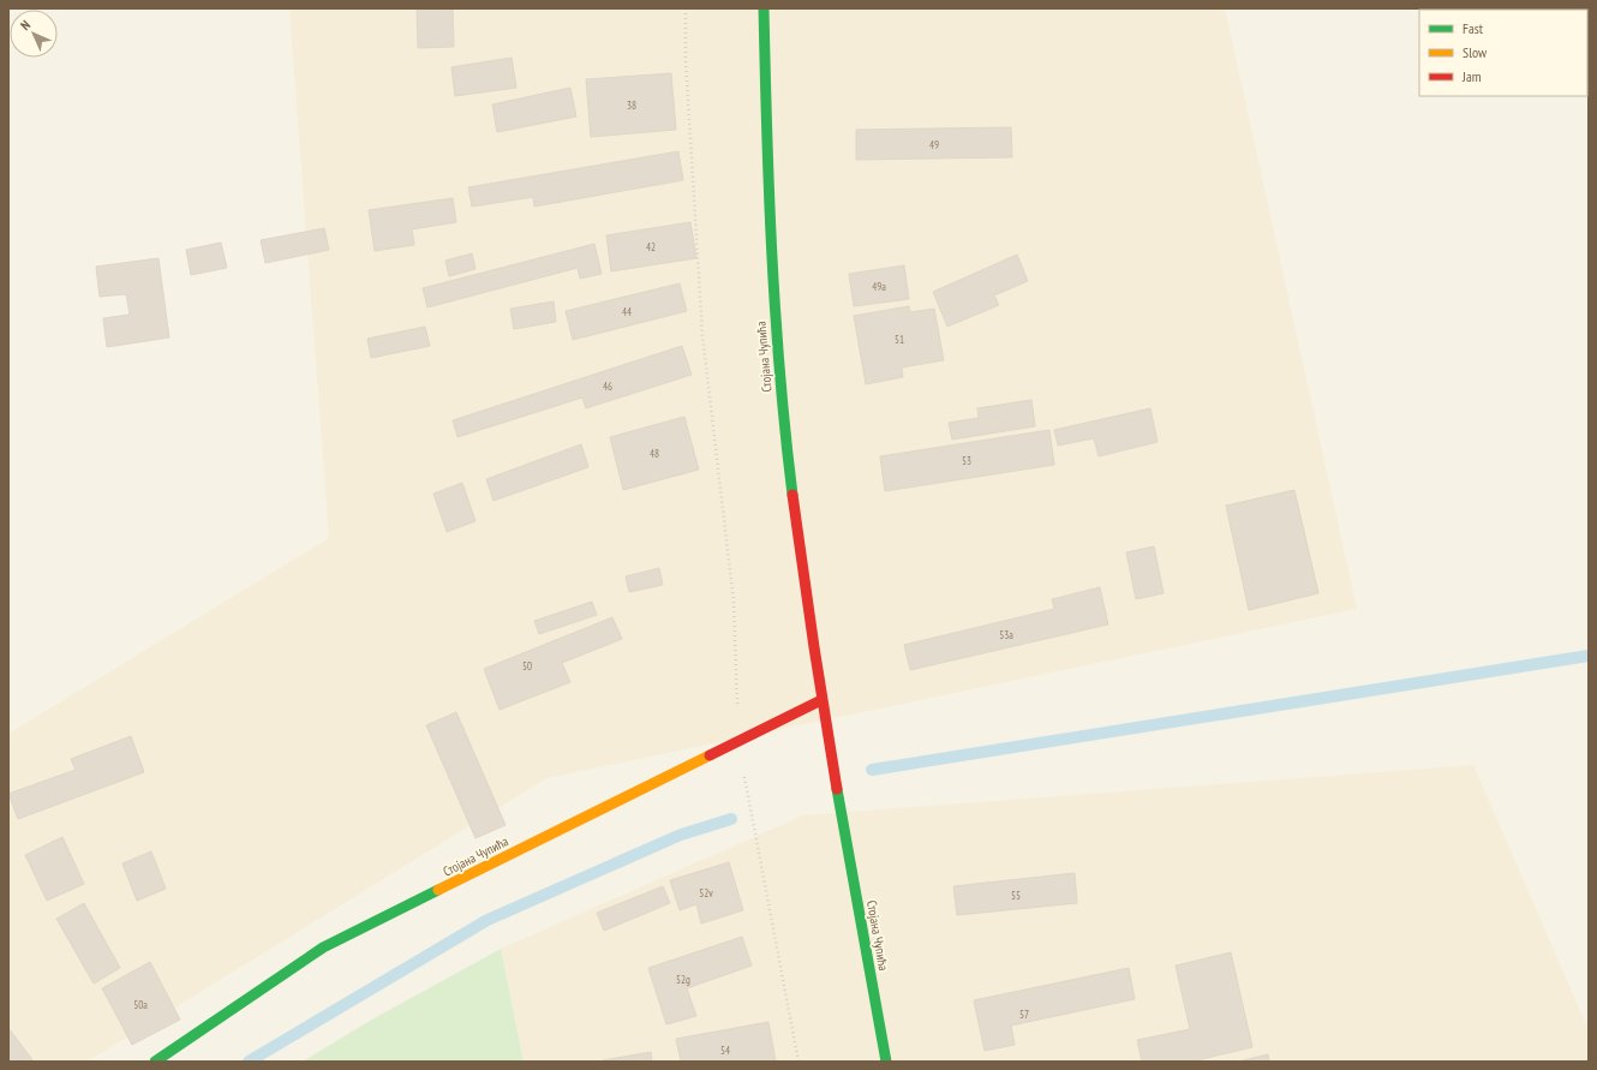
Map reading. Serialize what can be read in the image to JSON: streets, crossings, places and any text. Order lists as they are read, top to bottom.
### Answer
{
  "streets": {
    "main road": ["Стојана Чупића"]
  },
  "house_numbers": [
    "38",
    "49",
    "42",
    "49a",
    "44",
    "51",
    "46",
    "48",
    "53",
    "53a",
    "50",
    "52v",
    "55",
    "52g",
    "50a",
    "57",
    "54"
  ],
  "legend": ["Fast", "Slow", "Jam"],
  "north": "top left"
}
